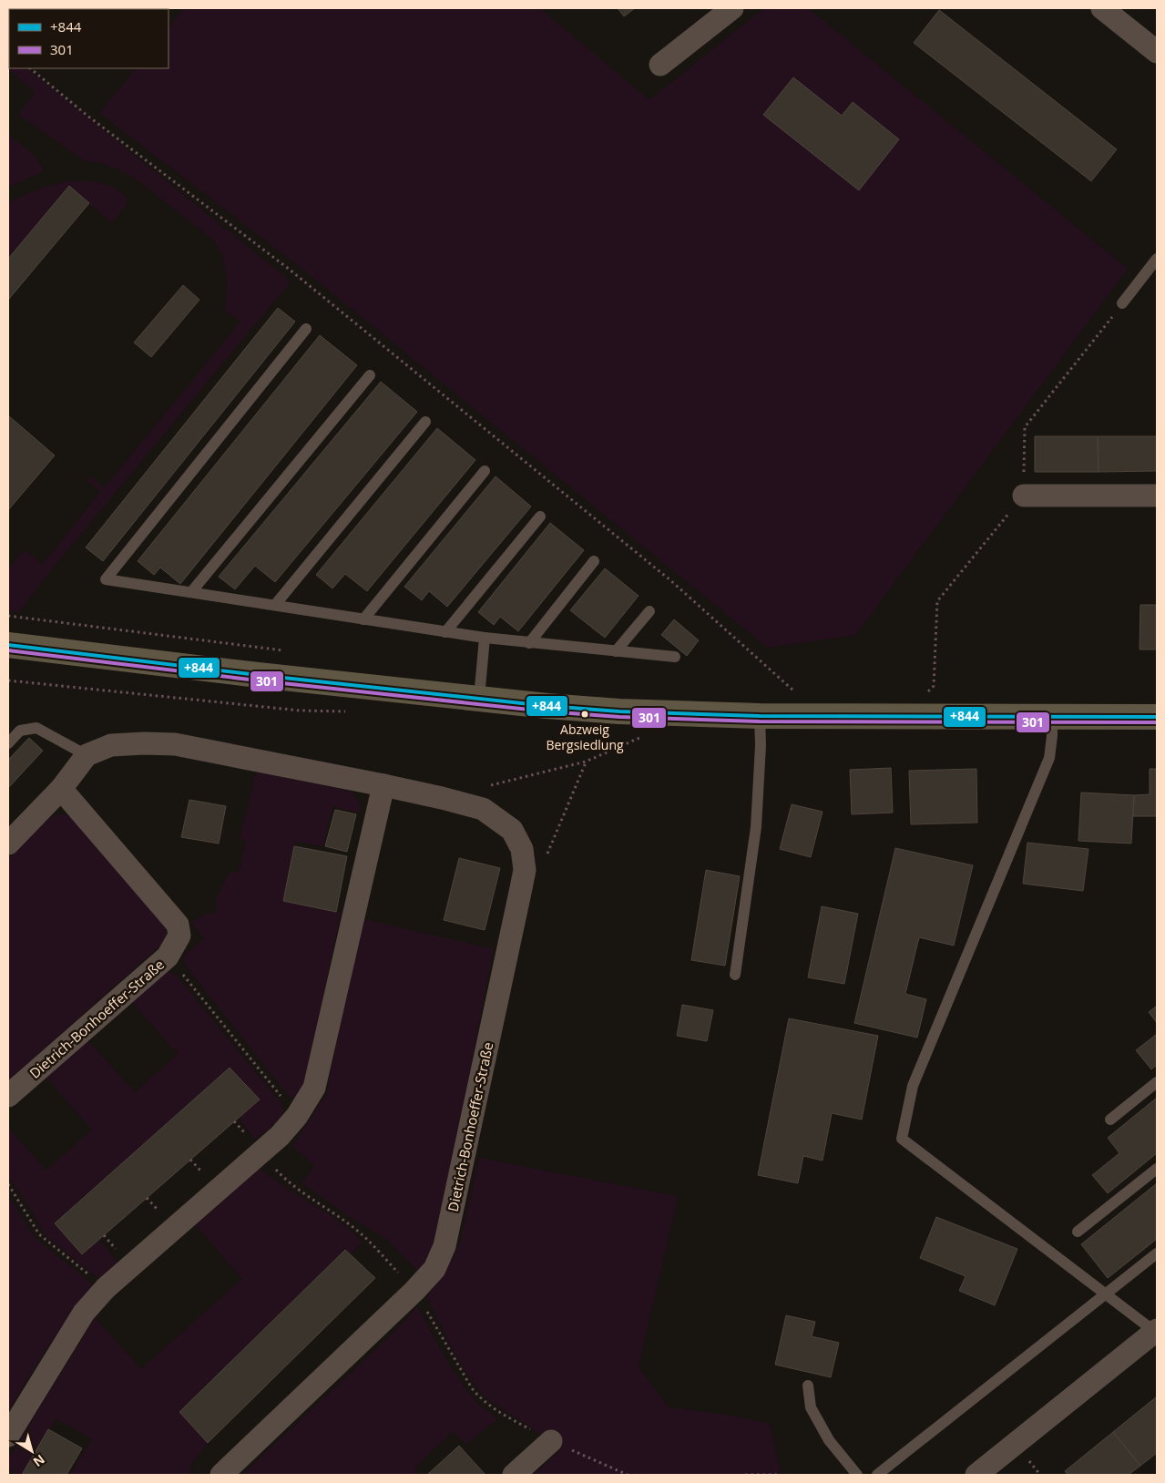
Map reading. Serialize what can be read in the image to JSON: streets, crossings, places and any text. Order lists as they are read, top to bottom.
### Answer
{
  "streets": {
    "street": ["Dietrich-Bonhoeffer-Straße"]
  },
  "places": ["Abzweig Bergsiedlung"],
  "lines": ["transit line +844", "transit line 301"],
  "legend": ["+844", "301"],
  "north": "bottom right"
}
